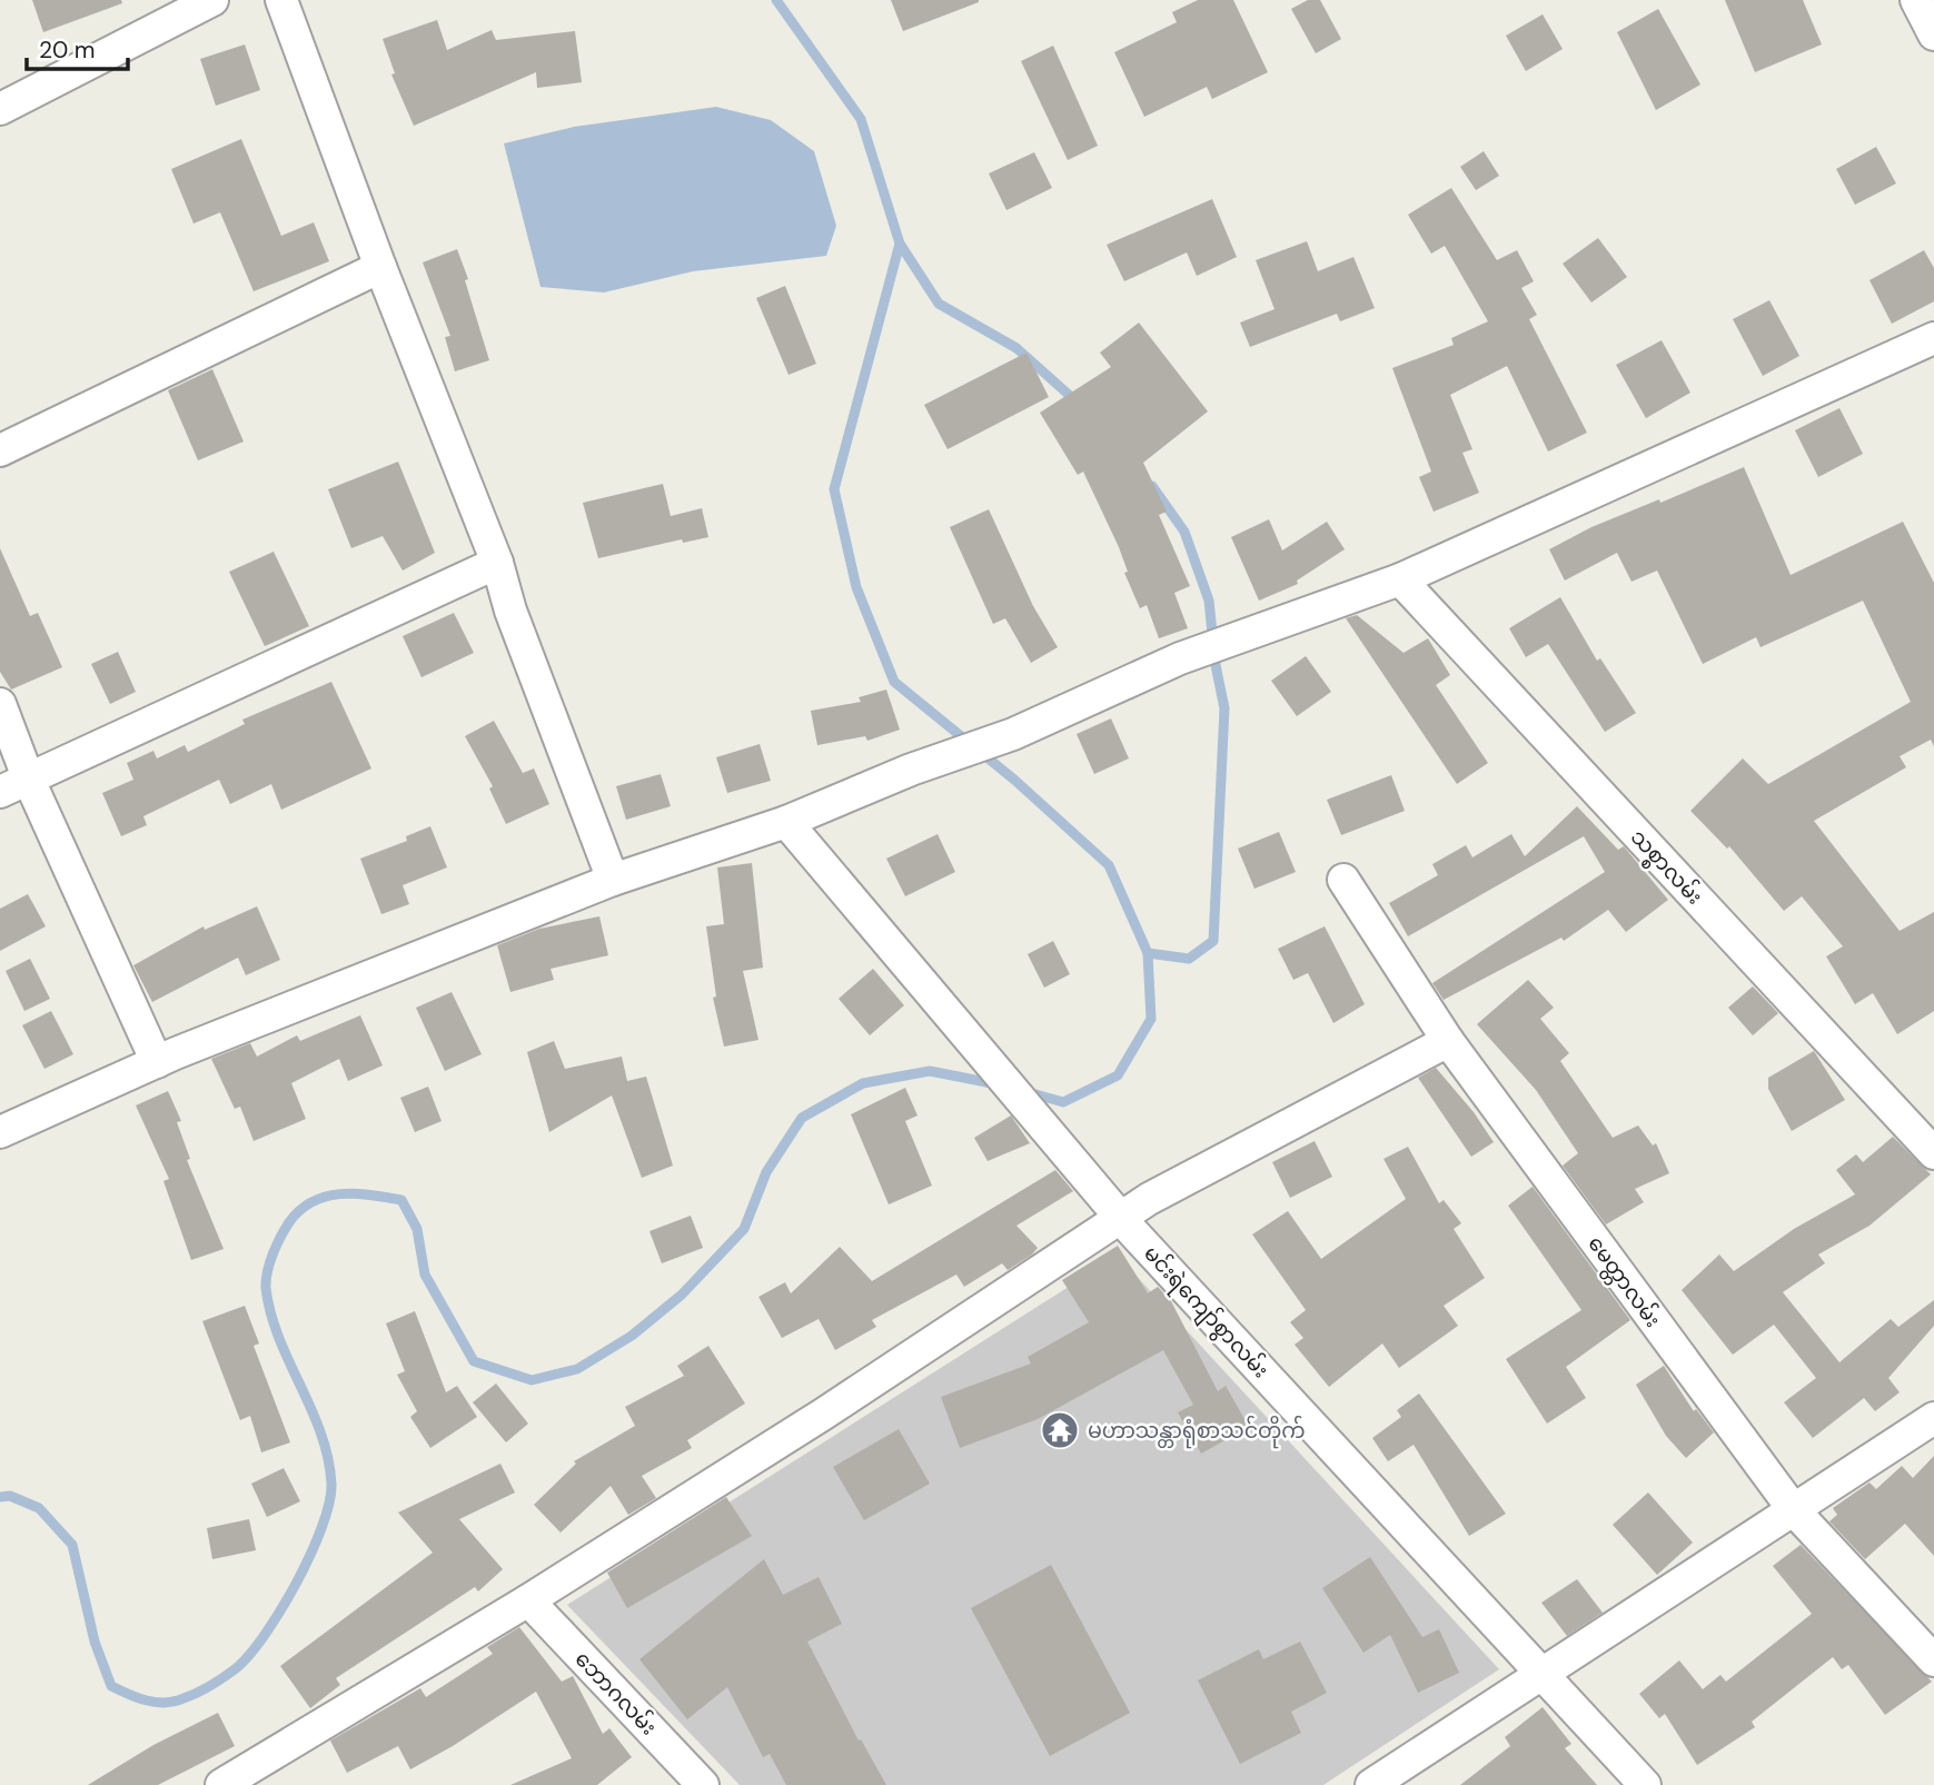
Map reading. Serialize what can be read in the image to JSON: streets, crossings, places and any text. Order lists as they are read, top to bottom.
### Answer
{
  "streets": {
    "street": [
      "သစ္စာလမ်း",
      "မေတ္တာလမ်း",
      "မင်းရဲကျော်စွာလမ်း",
      "ဘောဂလမ်း"
    ]
  },
  "places": {
    "temple": ["မဟာသန္တာရုံစာသင်တိုက်"]
  },
  "scale_bar": "20 m"
}
